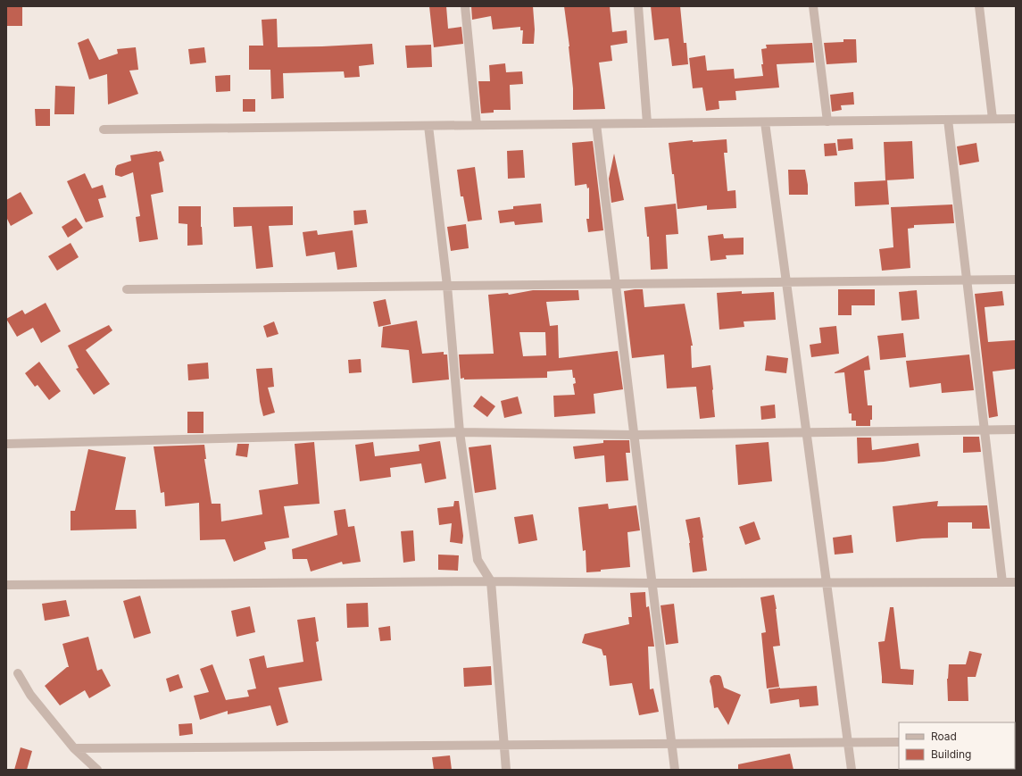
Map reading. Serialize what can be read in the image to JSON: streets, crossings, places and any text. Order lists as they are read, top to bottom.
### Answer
{
  "legend": ["Road", "Building"]
}
